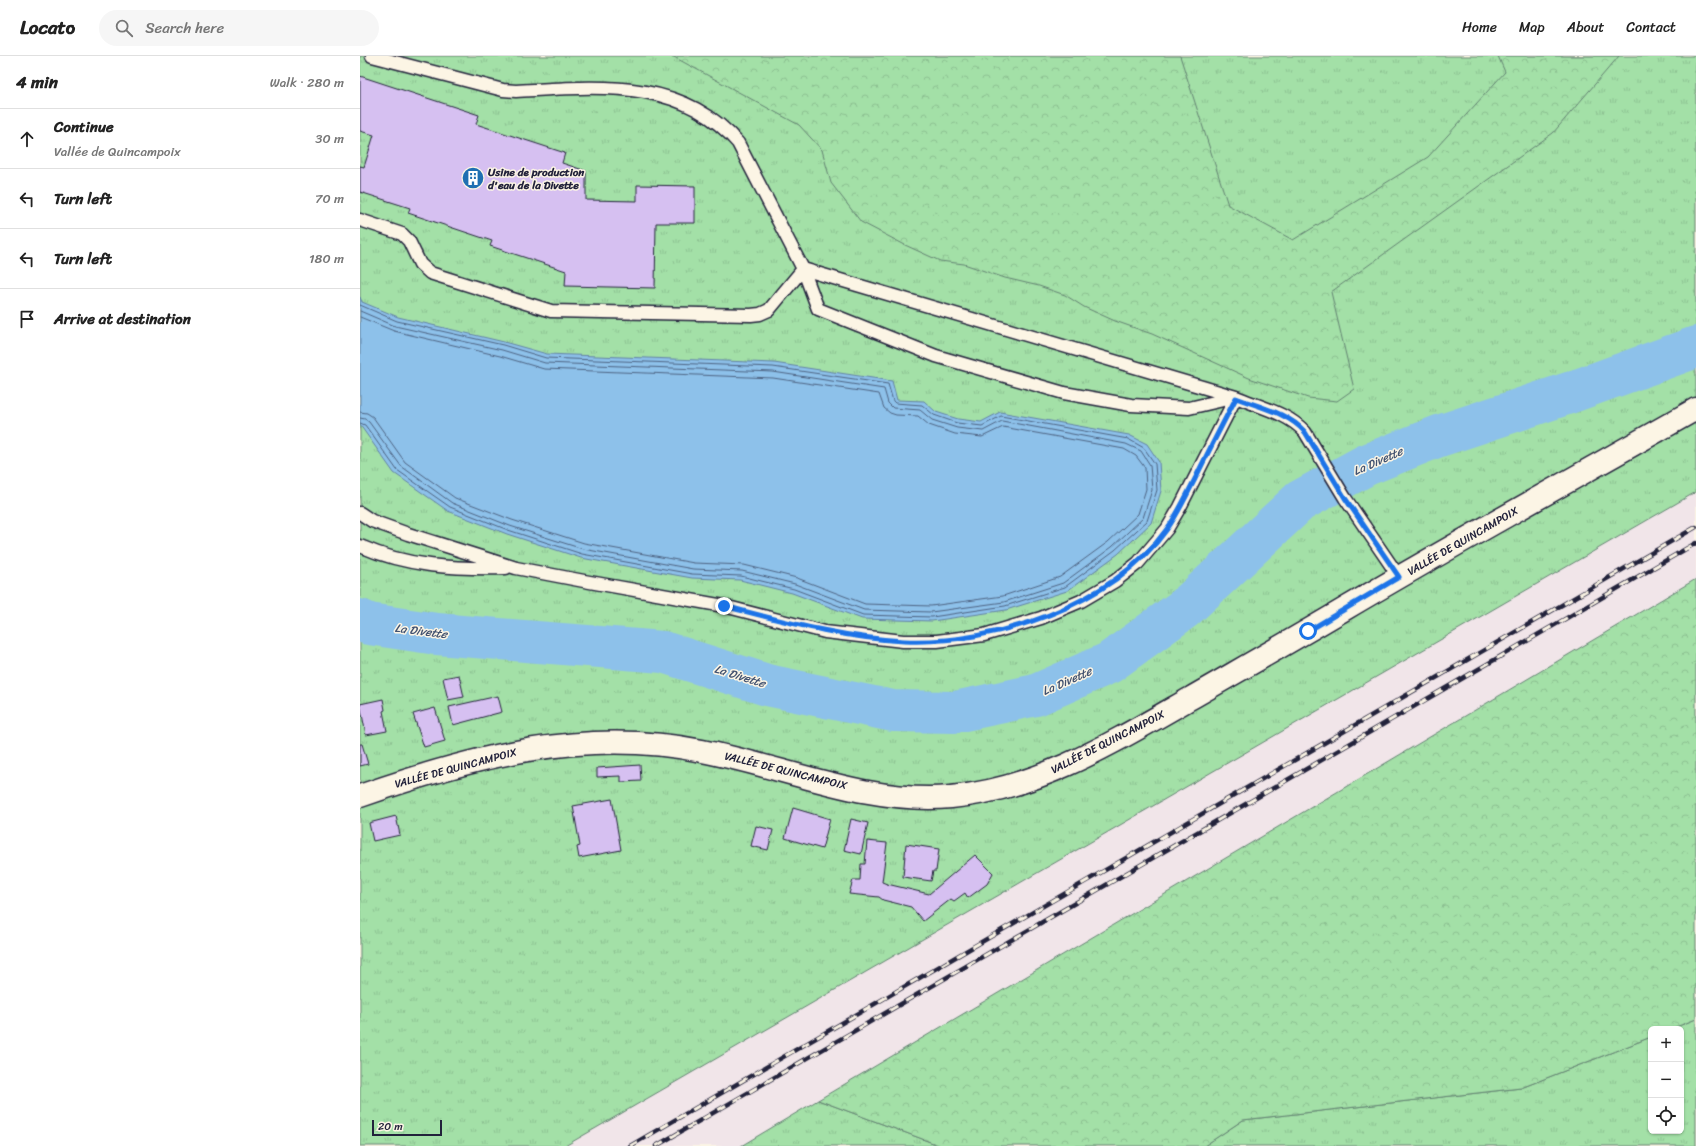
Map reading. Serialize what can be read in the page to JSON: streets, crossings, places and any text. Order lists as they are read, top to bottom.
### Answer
{
  "streets": {
    "main road": ["VALLÉE DE QUINCAMPOIX"]
  },
  "water": ["La Divette"],
  "places": {
    "building": ["Usine de production d'eau de la Divette"]
  },
  "scale_bar": "20 m",
  "page": {
    "header": "Locato",
    "search": "Search here",
    "nav": [
      "Home",
      "Map",
      "About",
      "Contact"
    ],
    "heading": ["4 min", "Walk · 280 m"],
    "list": [
      ["Continue", "Vallée de Quincampoix", "30 m"],
      ["Turn left", "70 m"],
      ["Turn left", "180 m"],
      "Arrive at destination"
    ],
    "map_buttons": ["+", "−"],
    "scale": "20 m"
  }
}
